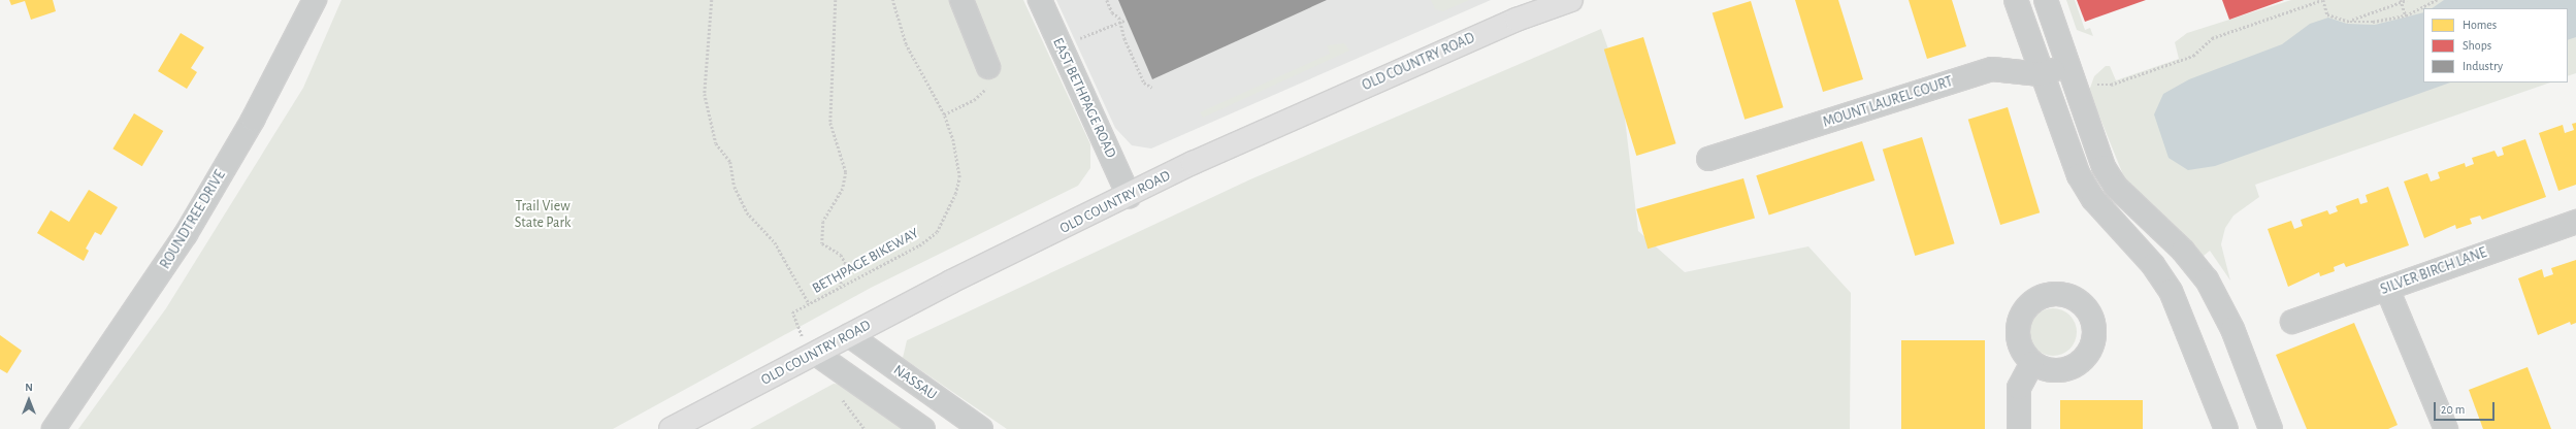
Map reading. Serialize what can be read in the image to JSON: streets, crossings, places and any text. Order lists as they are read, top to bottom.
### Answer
{
  "streets": {
    "main road": ["OLD COUNTRY ROAD"],
    "street": [
      "EAST BETHPAGE ROAD",
      "MOUNT LAUREL COURT",
      "ROUNDTREE DRIVE",
      "SILVER BIRCH LANE",
      "NASSAU"
    ],
    "path": ["BETHPAGE BIKEWAY"]
  },
  "crossings": [
    ["OLD COUNTRY ROAD", "EAST BETHPAGE ROAD"],
    ["OLD COUNTRY ROAD", "NASSAU"]
  ],
  "parks": ["Trail View State Park"],
  "legend": ["Homes", "Shops", "Industry"],
  "scale_bar": "20 m",
  "north": "top"
}
